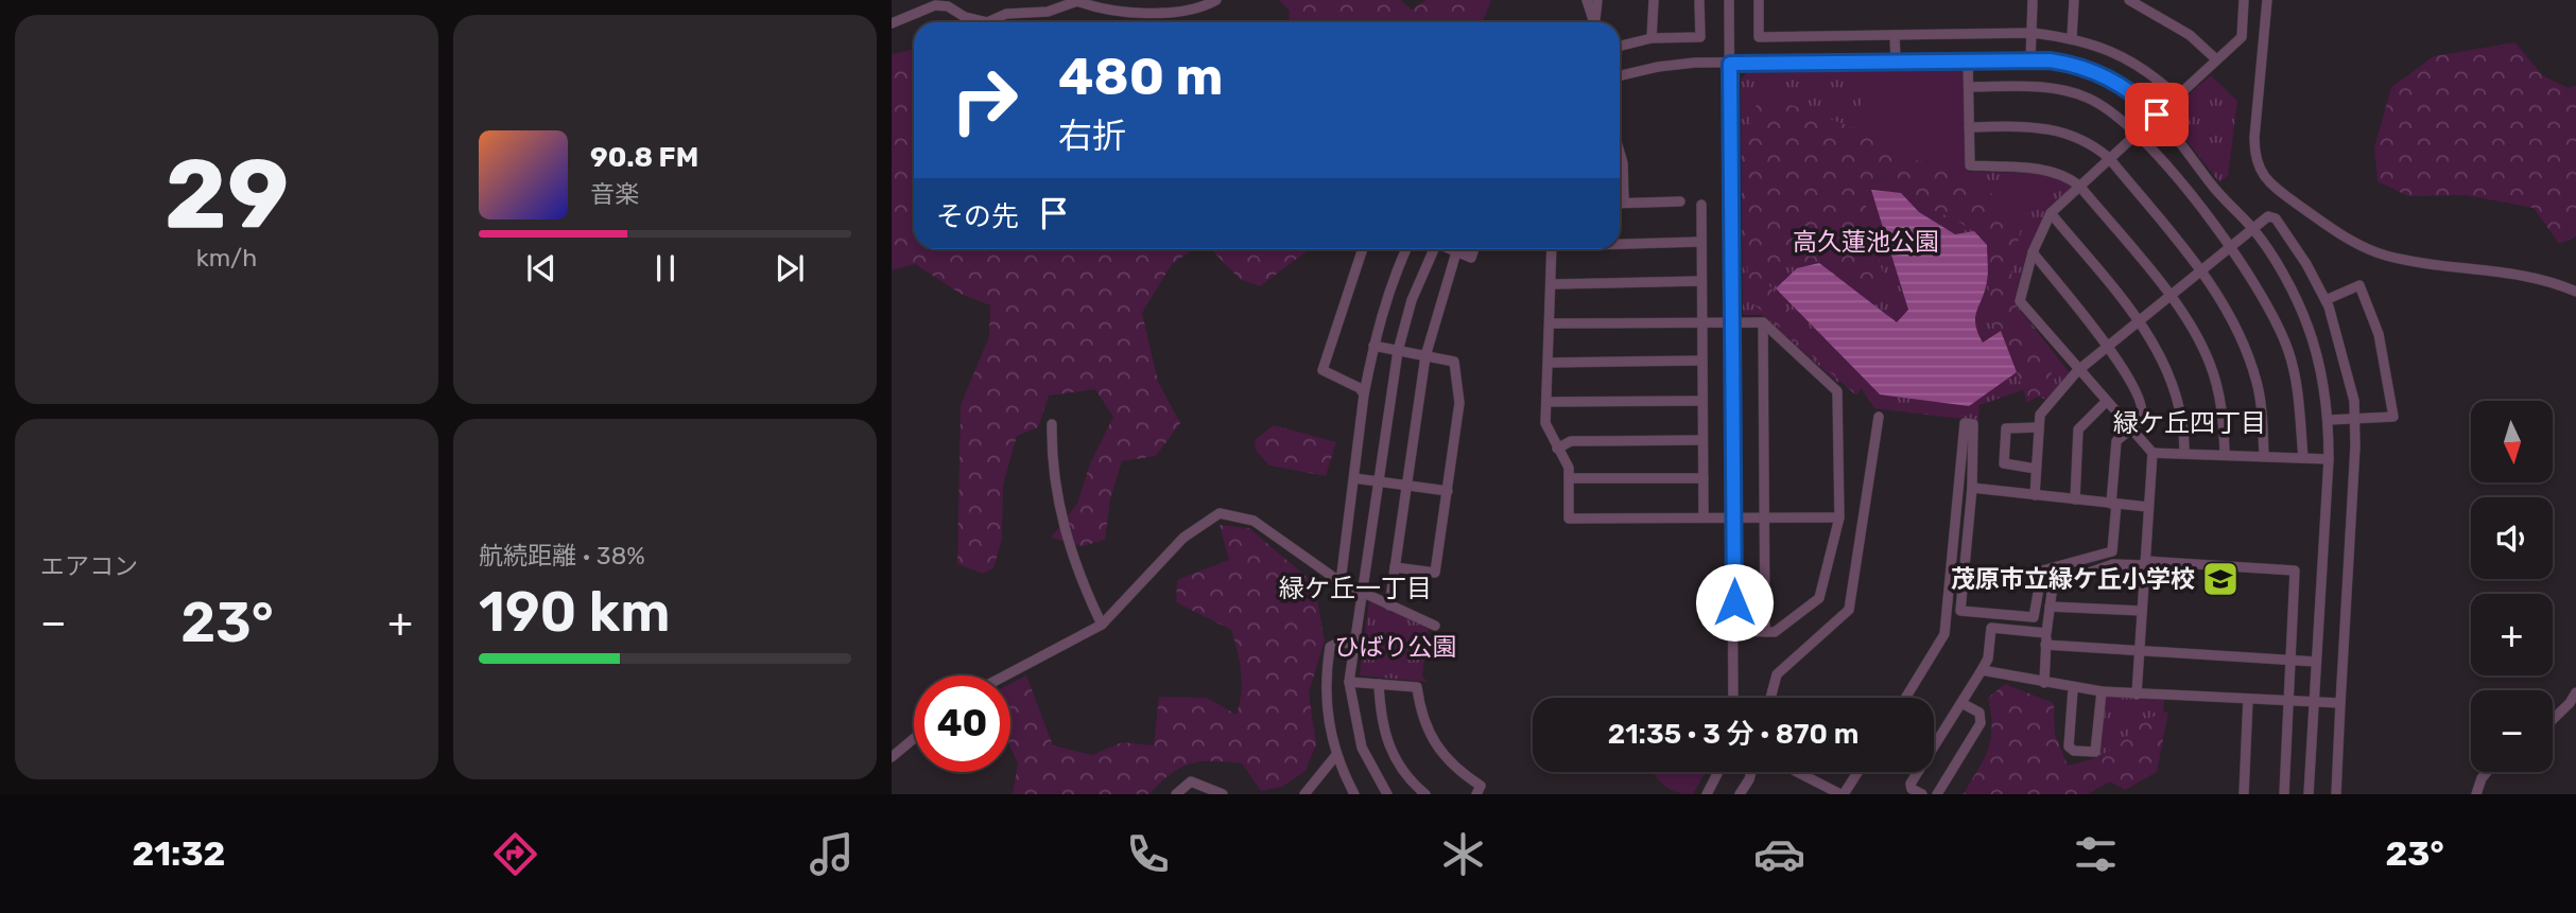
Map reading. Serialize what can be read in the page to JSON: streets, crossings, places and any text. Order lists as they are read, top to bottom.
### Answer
{
  "districts": ["緑ケ丘四丁目", "緑ケ丘一丁目"],
  "parks": ["高久蓮池公園", "ひばり公園"],
  "places": {
    "school or university": ["茂原市立緑ケ丘小学校"]
  },
  "north": "bottom",
  "page": {
    "tile": [
      ["29", "km/h"],
      "エアコン",
      ["航続距離 · 38%", "190 km"]
    ],
    "turn": ["480 m", "右折"],
    "song": ["90.8 FM", "音楽"],
    "then": "その先",
    "map_buttons": ["+", "−"],
    "heat": ["−", "23°", "+"],
    "limit": "40",
    "trip": "21:35 · 3 分 · 870 m",
    "tabs": ["21:32", "23°"]
  }
}
